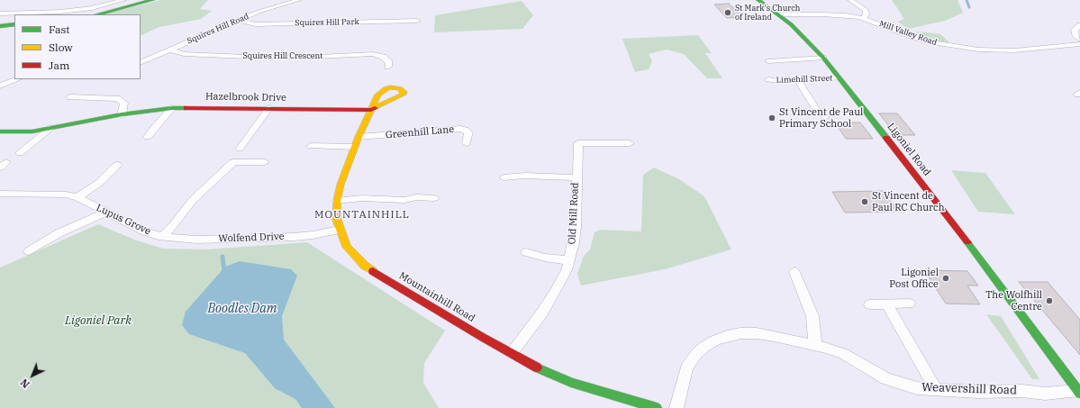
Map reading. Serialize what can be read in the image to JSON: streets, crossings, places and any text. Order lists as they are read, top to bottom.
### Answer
{
  "streets": {
    "street": [
      "Squires Hill Park",
      "Squires Hill Road",
      "Mill Valley Road",
      "Squires Hill Crescent",
      "Limehill Street",
      "Hazelbrook Drive",
      "Greenhill Lane",
      "Ligoniel Road",
      "Old Mill Road",
      "Lupus Grove",
      "Wolfend Drive",
      "Mountainhill Road",
      "Weavershill Road"
    ]
  },
  "crossings": [
    ["Squires Hill Park", "Squires Hill Road"],
    ["Squires Hill Road", "Squires Hill Crescent"],
    ["Mill Valley Road", "Ligoniel Road"],
    ["Limehill Street", "Ligoniel Road"],
    ["Hazelbrook Drive", "Lupus Grove"],
    ["Hazelbrook Drive", "Mountainhill Road"],
    ["Greenhill Lane", "Mountainhill Road"],
    ["Ligoniel Road", "Weavershill Road"],
    ["Old Mill Road", "Mountainhill Road"],
    ["Lupus Grove", "Wolfend Drive"],
    ["Wolfend Drive", "Mountainhill Road"]
  ],
  "districts": ["MOUNTAINHILL"],
  "water": ["Boodles Dam"],
  "parks": ["Ligoniel Park"],
  "places": [
    "St Mark's Church of Ireland",
    "St Vincent de Paul Primary School",
    "St Vincent de Paul RC Church",
    "Ligoniel Post Office",
    "The Wolfhill Centre"
  ],
  "legend": ["Fast", "Slow", "Jam"],
  "north": "bottom left"
}
